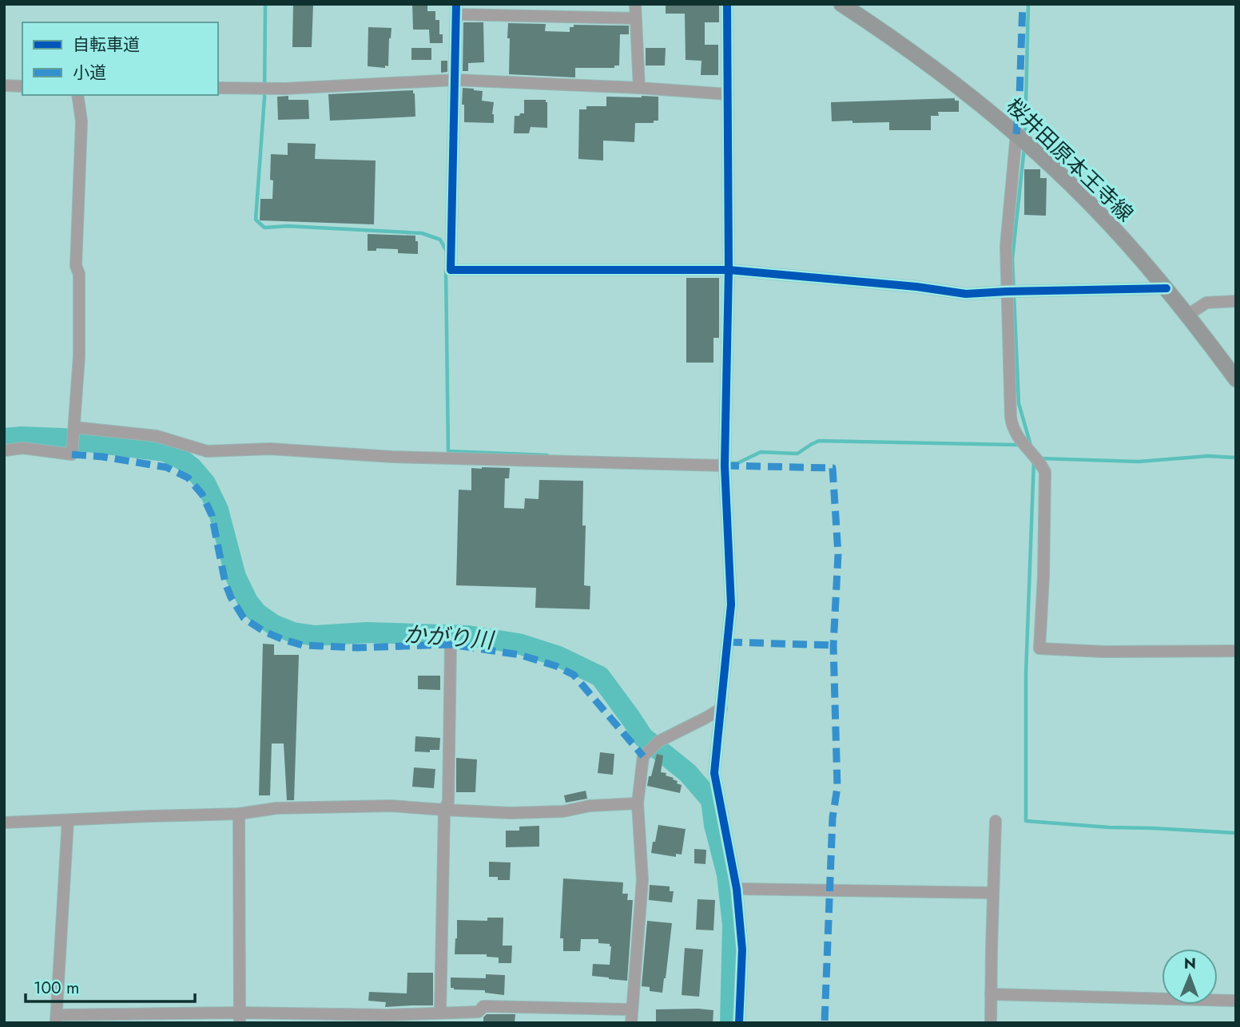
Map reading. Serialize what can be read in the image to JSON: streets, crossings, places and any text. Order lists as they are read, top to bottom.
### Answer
{
  "streets": {
    "main road": ["桜井田原本王寺線"]
  },
  "water": ["かがり川"],
  "legend": ["自転車道", "小道"],
  "scale_bar": "100 m",
  "north": "top"
}
